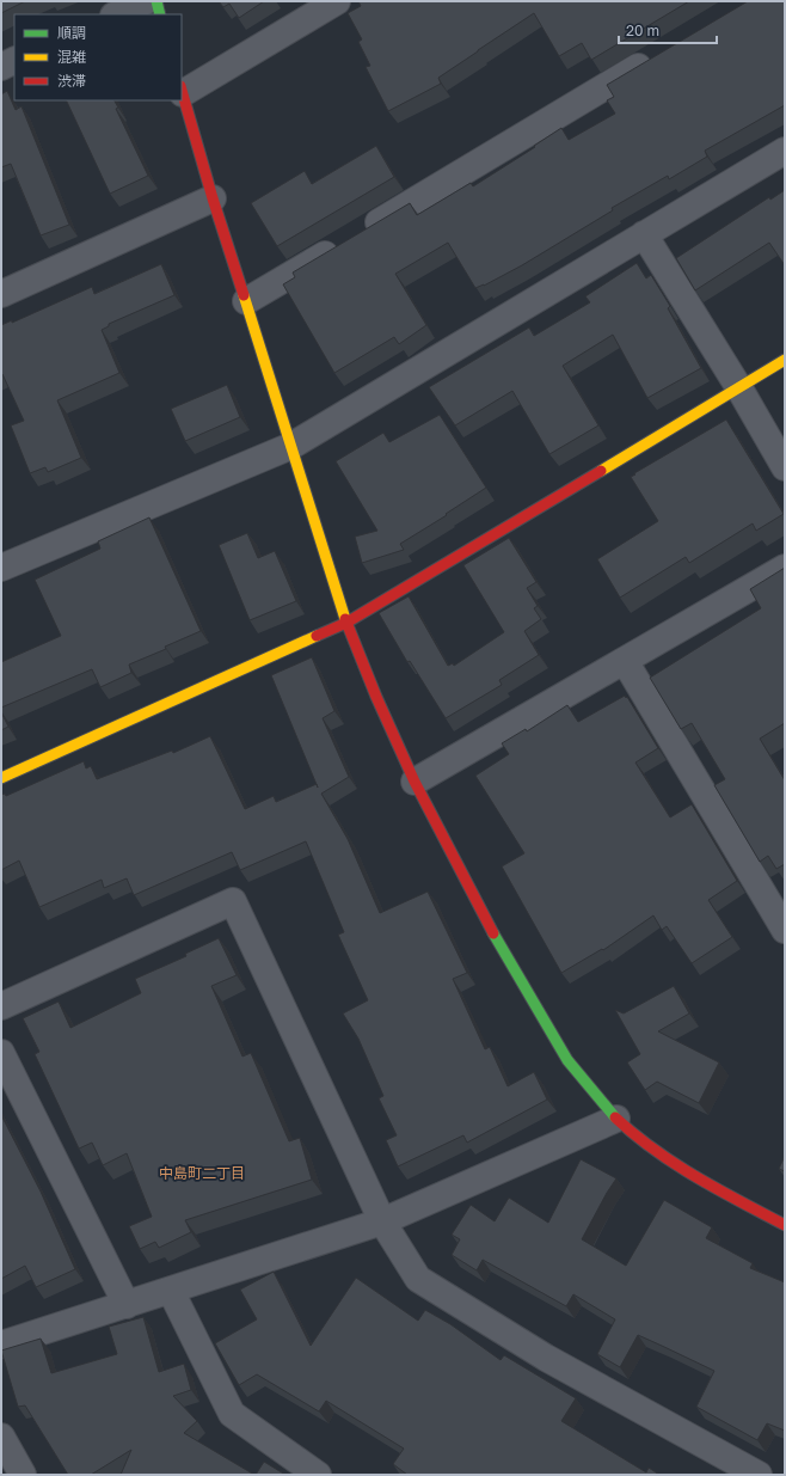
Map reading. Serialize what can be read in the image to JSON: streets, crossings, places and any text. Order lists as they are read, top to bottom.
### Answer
{
  "districts": ["中島町二丁目"],
  "legend": ["順調", "混雑", "渋滞"],
  "scale_bar": "20 m"
}
